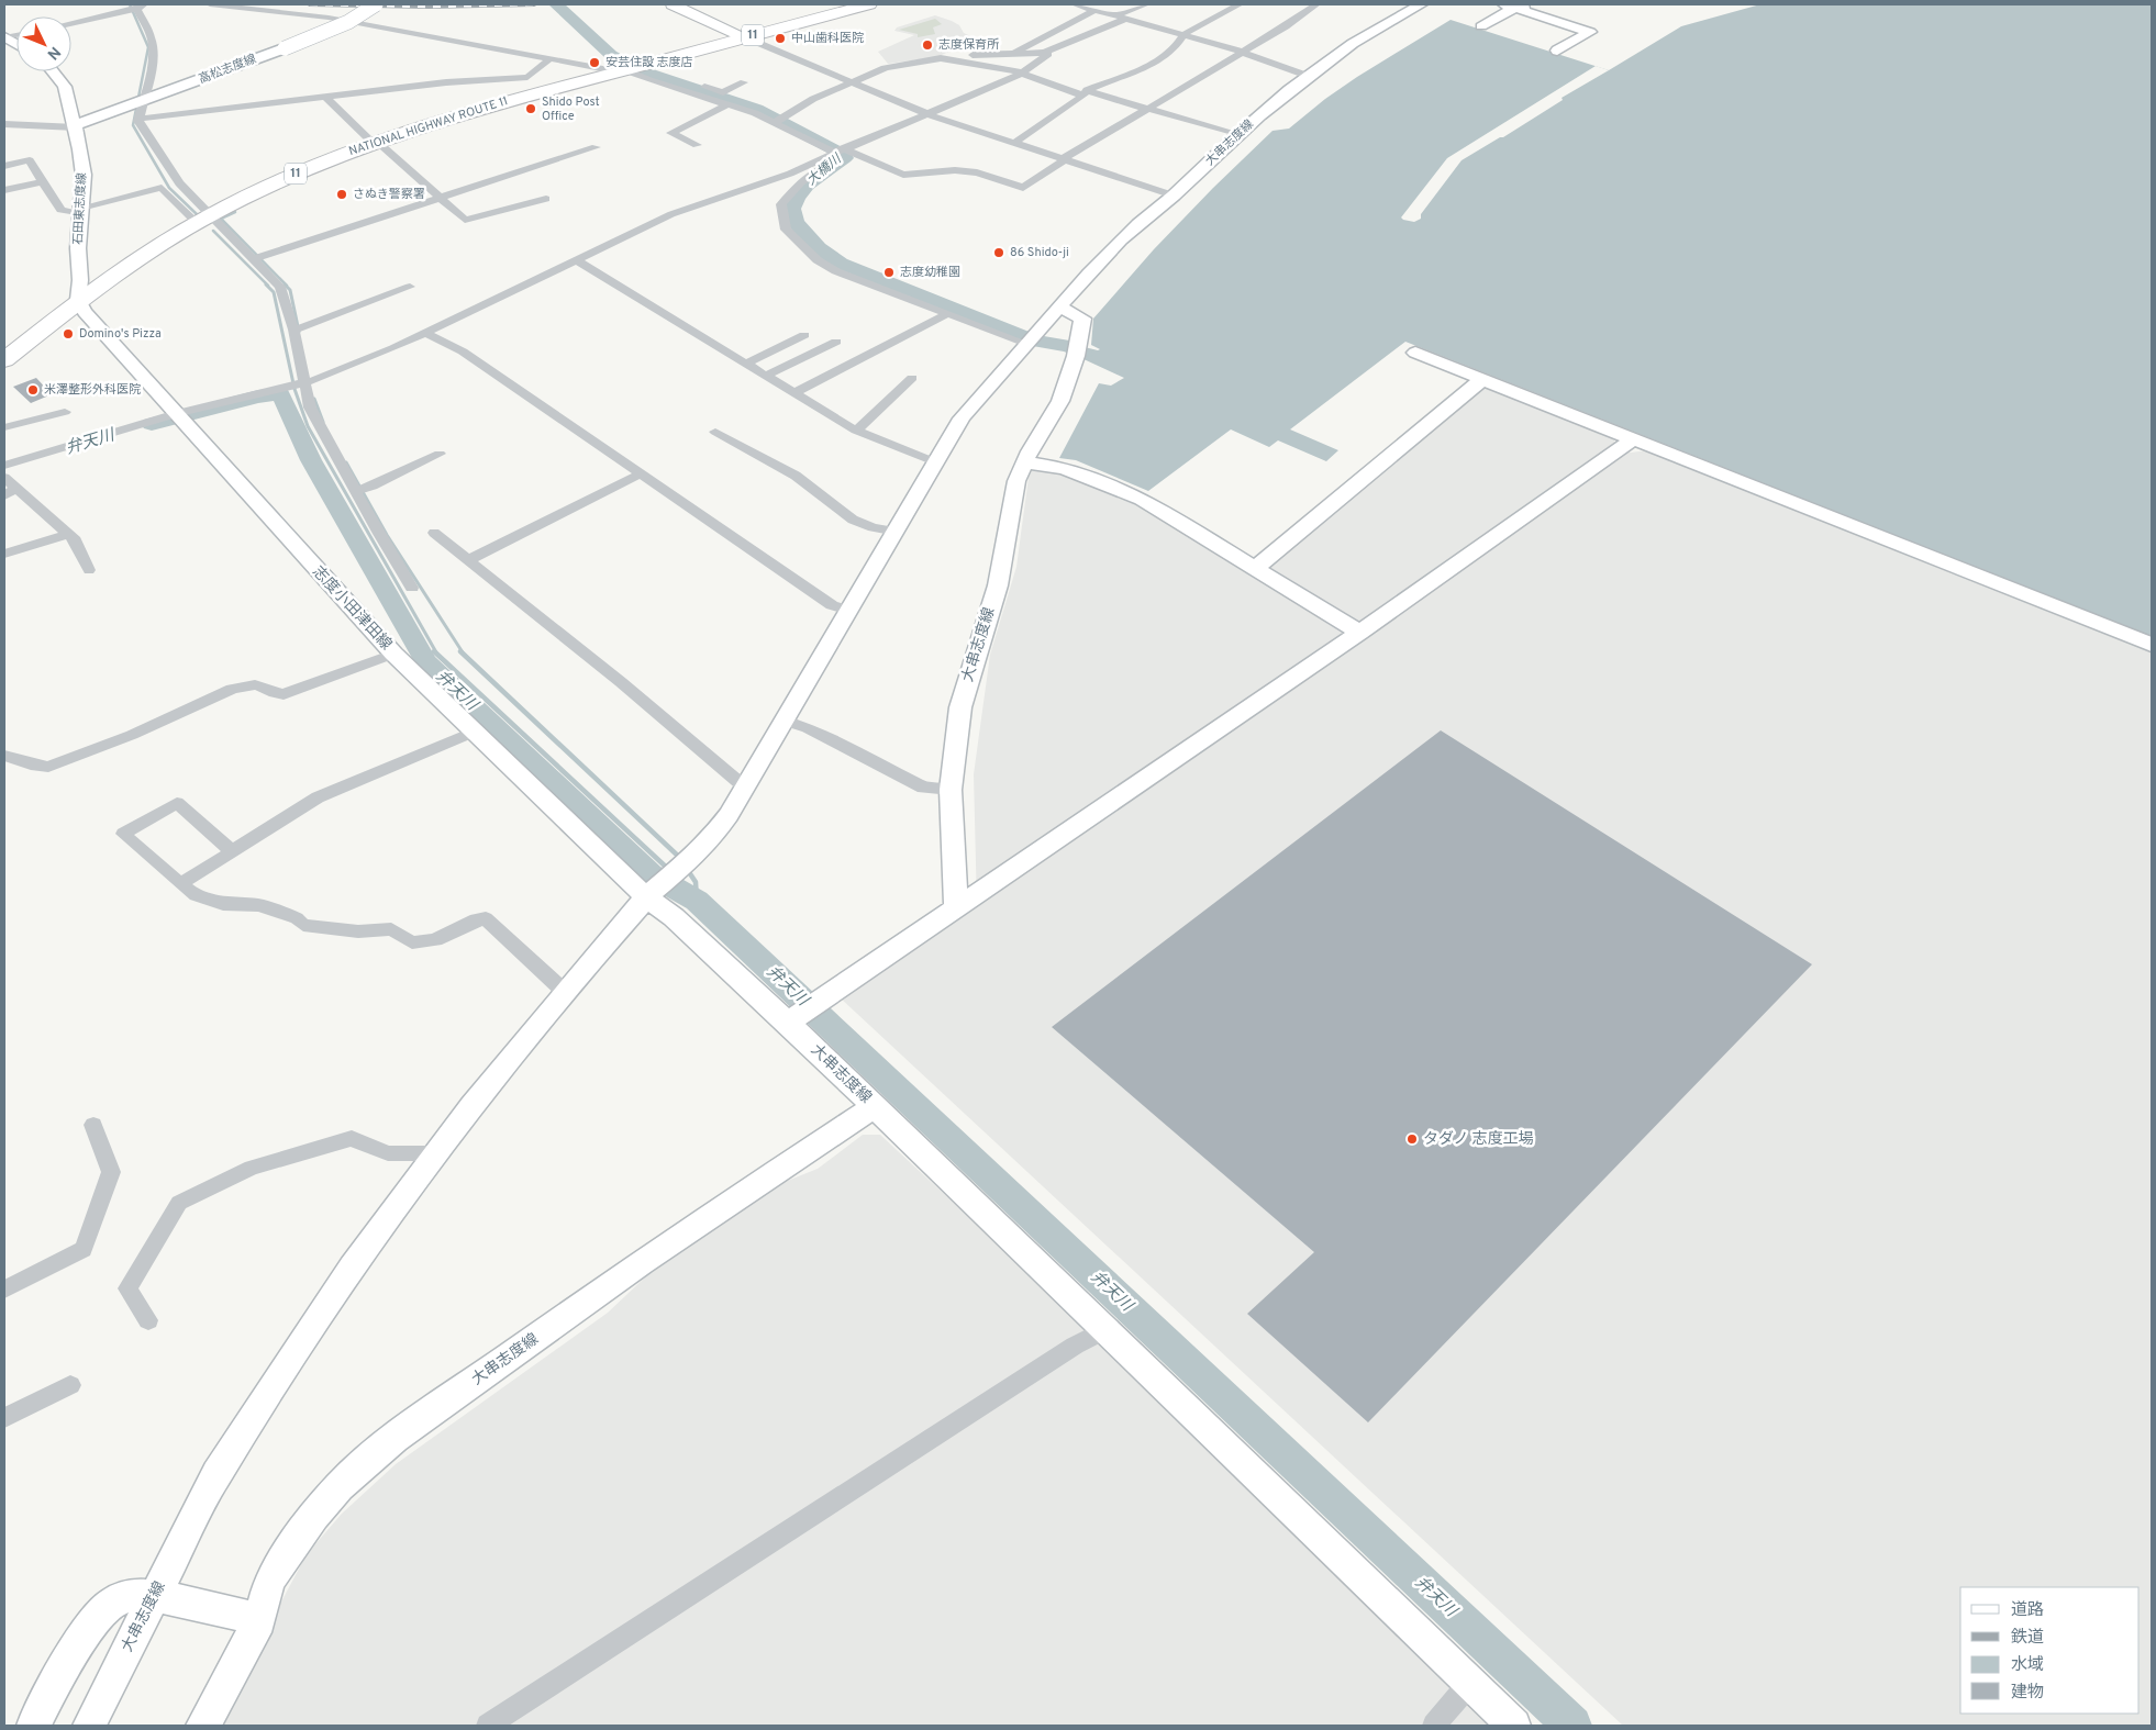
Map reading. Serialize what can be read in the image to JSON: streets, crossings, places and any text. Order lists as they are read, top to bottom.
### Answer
{
  "streets": {
    "highway": ["11", "NATIONAL HIGHWAY ROUTE 11"],
    "main road": [
      "高松志度線",
      "大串志度線",
      "石田東志度線",
      "志度小田津田線"
    ]
  },
  "crossings": [
    ["高松志度線", "石田東志度線"],
    ["NATIONAL HIGHWAY ROUTE 11", "石田東志度線"],
    ["NATIONAL HIGHWAY ROUTE 11", "志度小田津田線"],
    ["大串志度線", "志度小田津田線"],
    ["石田東志度線", "志度小田津田線"]
  ],
  "water": ["大橋川", "弁天川"],
  "places": [
    "中山歯科医院",
    "志度保育所",
    "安芸住設 志度店",
    "Shido Post Office",
    "さぬき警察署",
    "86 Shido-ji",
    "志度幼稚園",
    "Domino's Pizza",
    "米澤整形外科医院",
    "タダノ 志度工場"
  ],
  "legend": [
    "道路",
    "鉄道",
    "水域",
    "建物"
  ],
  "north": "bottom right"
}
